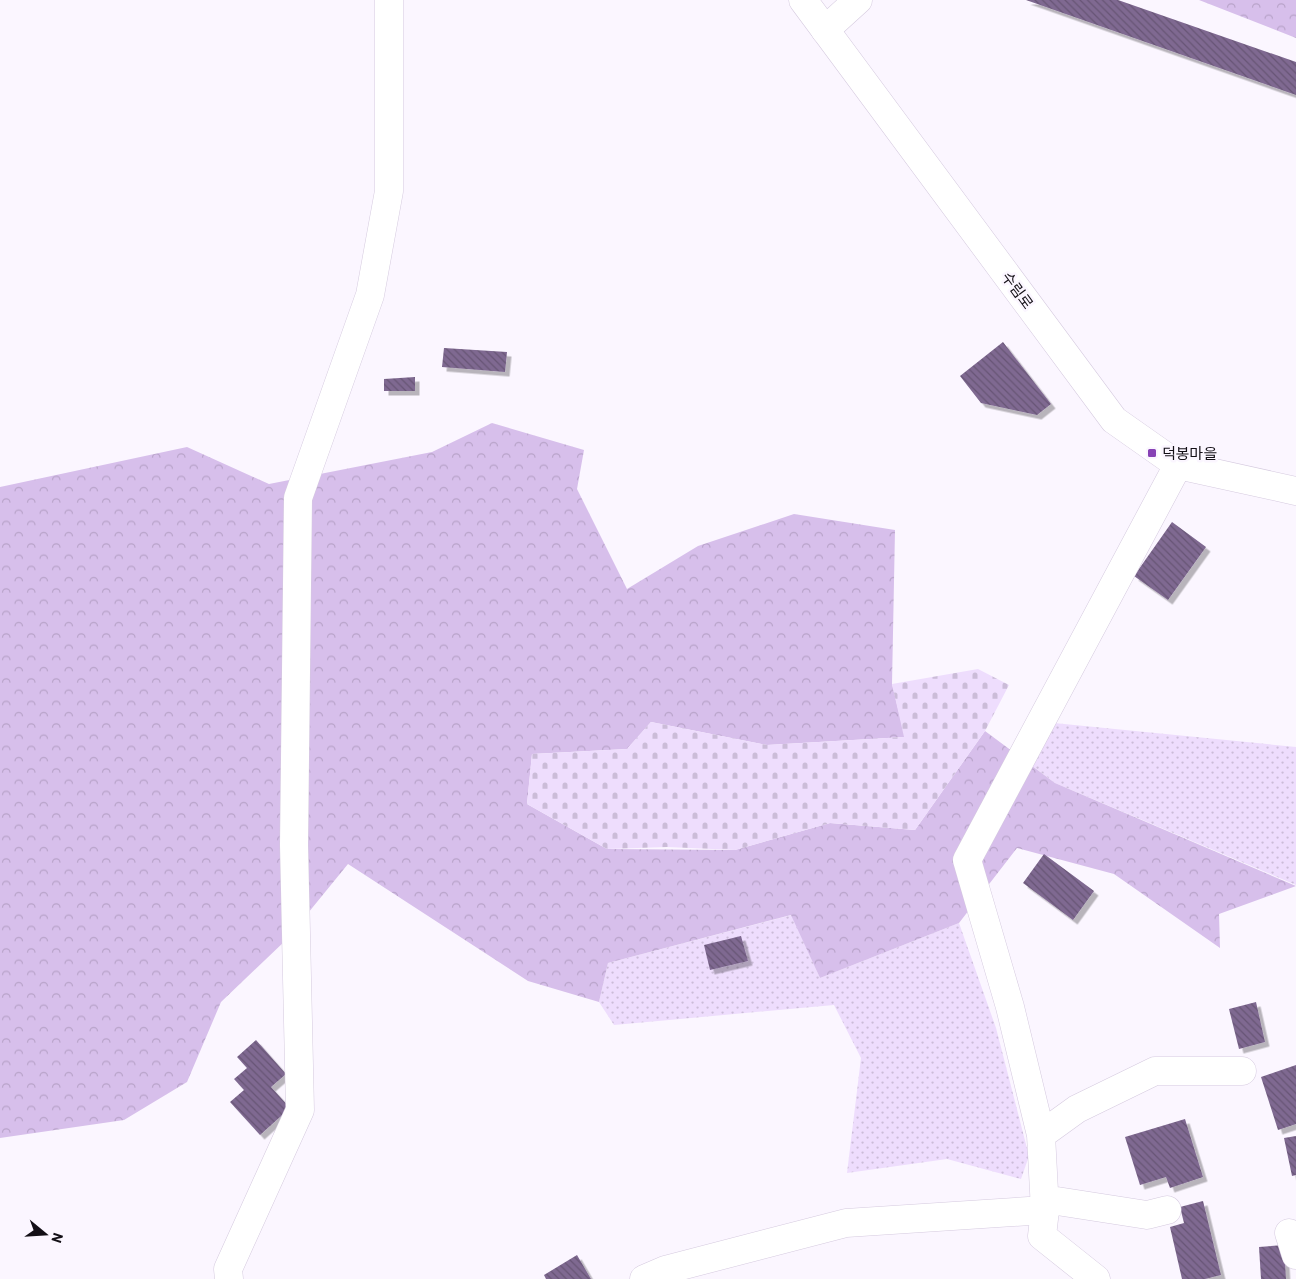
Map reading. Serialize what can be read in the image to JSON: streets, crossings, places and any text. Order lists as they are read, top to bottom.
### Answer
{
  "streets": {
    "street": ["수림로"]
  },
  "places": {
    "transit": ["덕봉마을"]
  },
  "north": "right"
}
